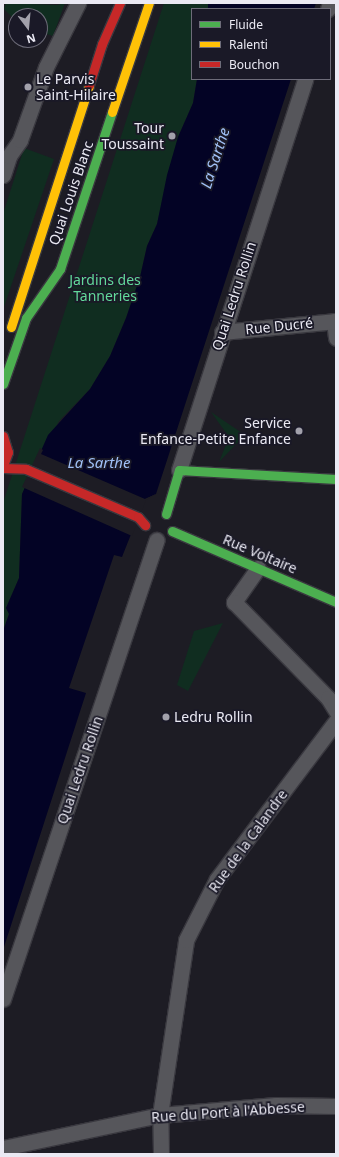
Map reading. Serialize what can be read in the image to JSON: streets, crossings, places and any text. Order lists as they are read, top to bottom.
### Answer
{
  "streets": {
    "main road": ["Quai Louis Blanc", "Quai Ledru Rollin", "Rue Voltaire"],
    "street": ["Rue Ducré", "Rue de la Calandre", "Rue du Port à l'Abbesse"]
  },
  "crossings": [
    ["Quai Ledru Rollin", "Rue Ducré"],
    ["Quai Ledru Rollin", "Rue Voltaire"],
    ["Rue de la Calandre", "Rue du Port à l'Abbesse"]
  ],
  "water": ["La Sarthe"],
  "parks": ["Jardins des Tanneries"],
  "places": [
    "Le Parvis Saint-Hilaire",
    "Tour Toussaint",
    "Service Enfance-Petite Enfance",
    "Ledru Rollin"
  ],
  "legend": ["Fluide", "Ralenti", "Bouchon"],
  "north": "bottom"
}
